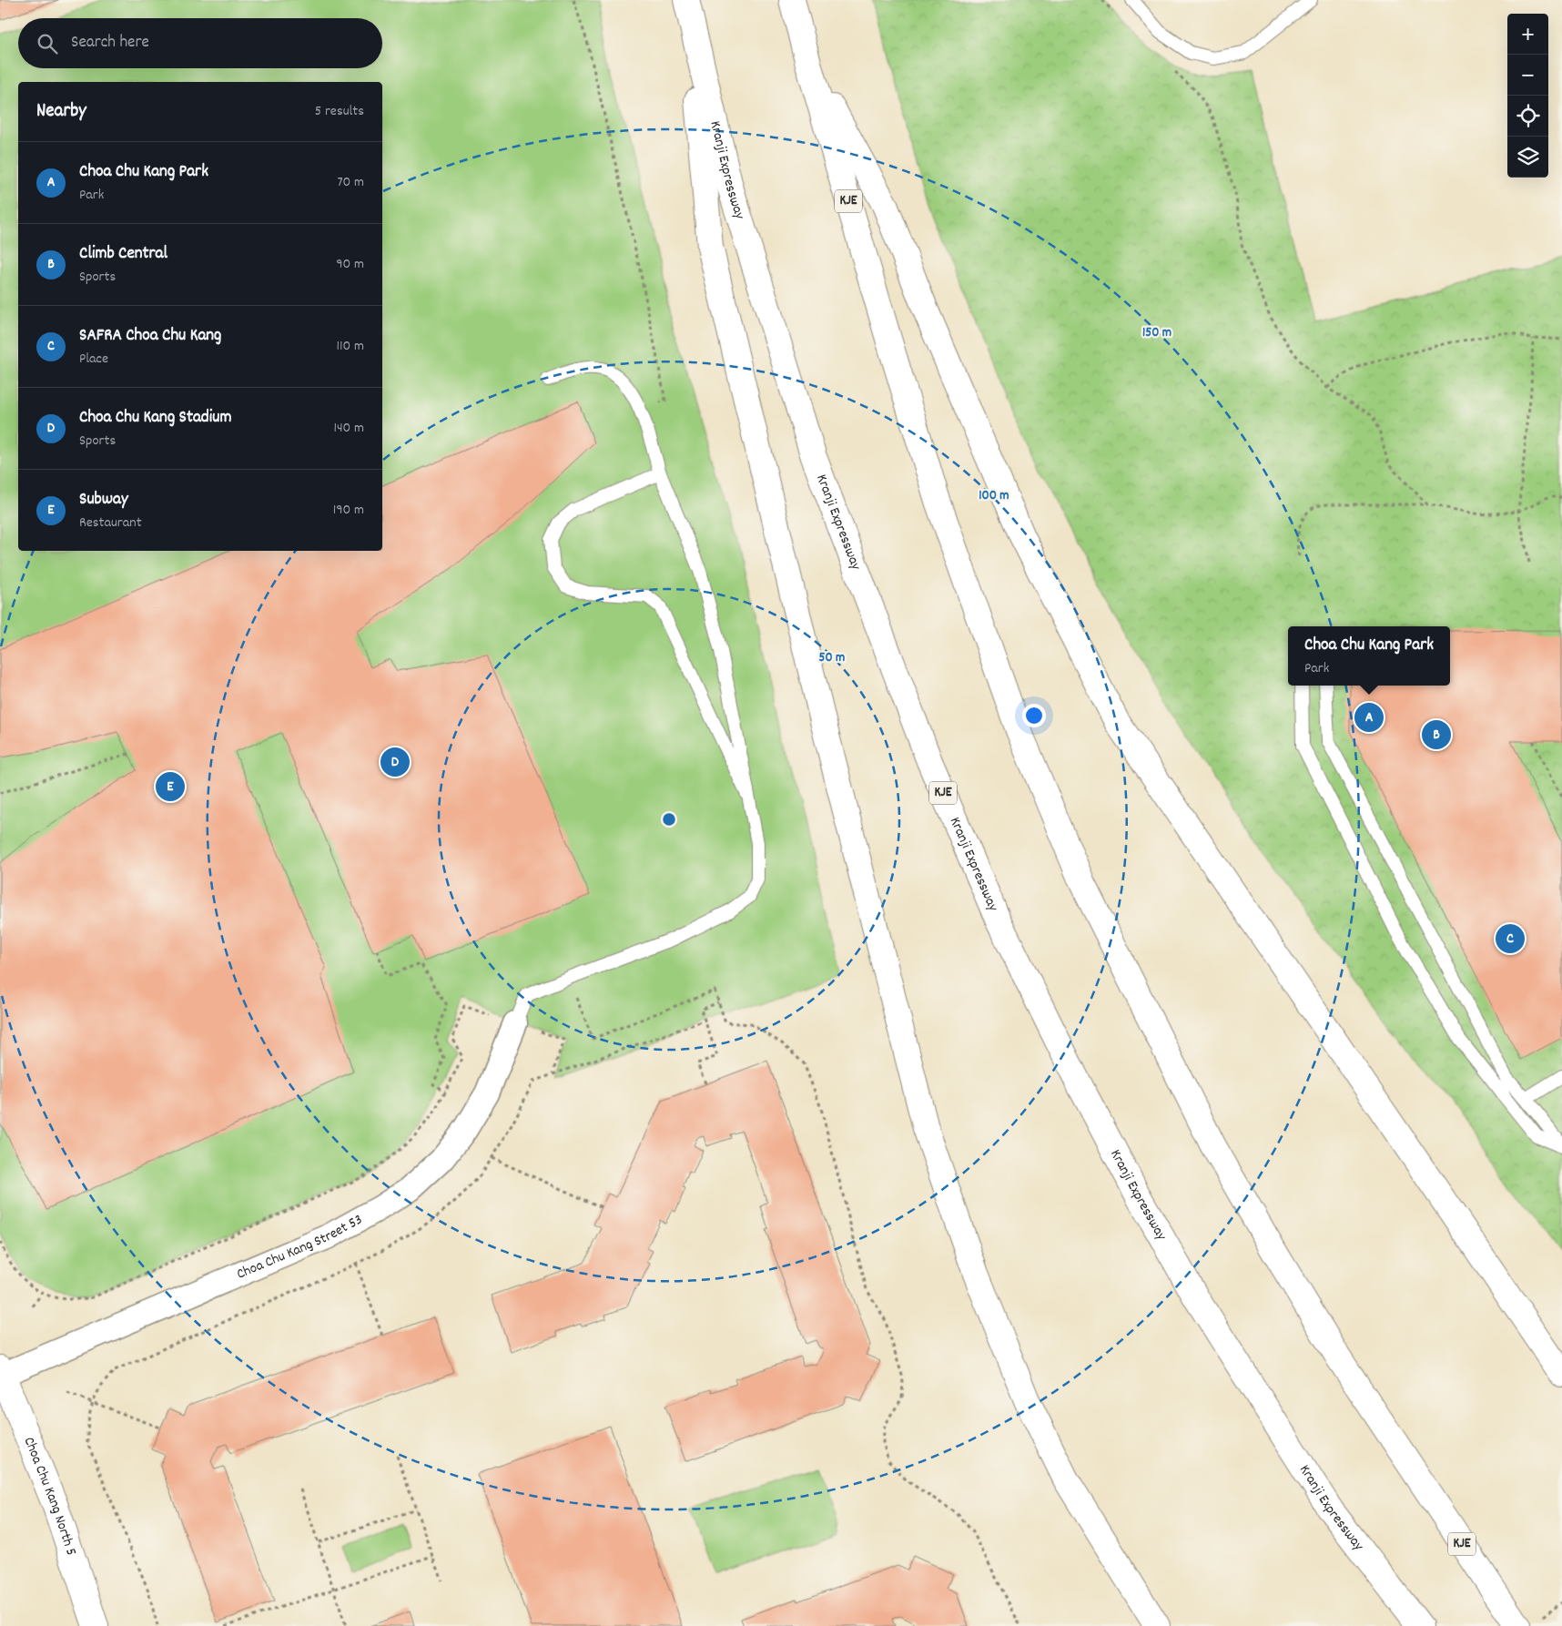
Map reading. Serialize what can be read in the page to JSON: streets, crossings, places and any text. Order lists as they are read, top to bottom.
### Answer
{
  "streets": {
    "main road": ["Kranji Expressway", "KJE", "Choa Chu Kang North 5"],
    "street": ["Choa Chu Kang Street 53"]
  },
  "crossings": [
    ["Choa Chu Kang Street 53", "Choa Chu Kang North 5"]
  ],
  "page": {
    "map_buttons": ["+", "−"],
    "search": "Search here",
    "heading": ["Nearby", "5 results"],
    "list": [
      {
        "mark": "A",
        "name": "Choa Chu Kang Park",
        "note": "Park",
        "value": "70 m"
      },
      {
        "mark": "B",
        "name": "Climb Central",
        "note": "Sports",
        "value": "90 m"
      },
      {
        "mark": "C",
        "name": "SAFRA Choa Chu Kang",
        "note": "Place",
        "value": "110 m"
      },
      {
        "mark": "D",
        "name": "Choa Chu Kang Stadium",
        "note": "Sports",
        "value": "140 m"
      },
      {
        "mark": "E",
        "name": "Subway",
        "note": "Restaurant",
        "value": "190 m"
      }
    ],
    "popup": ["Choa Chu Kang Park", "Park"],
    "pins": [
      "A",
      "B",
      "D",
      "E",
      "C"
    ]
  },
  "rings": ["150 m", "100 m", "50 m"]
}
